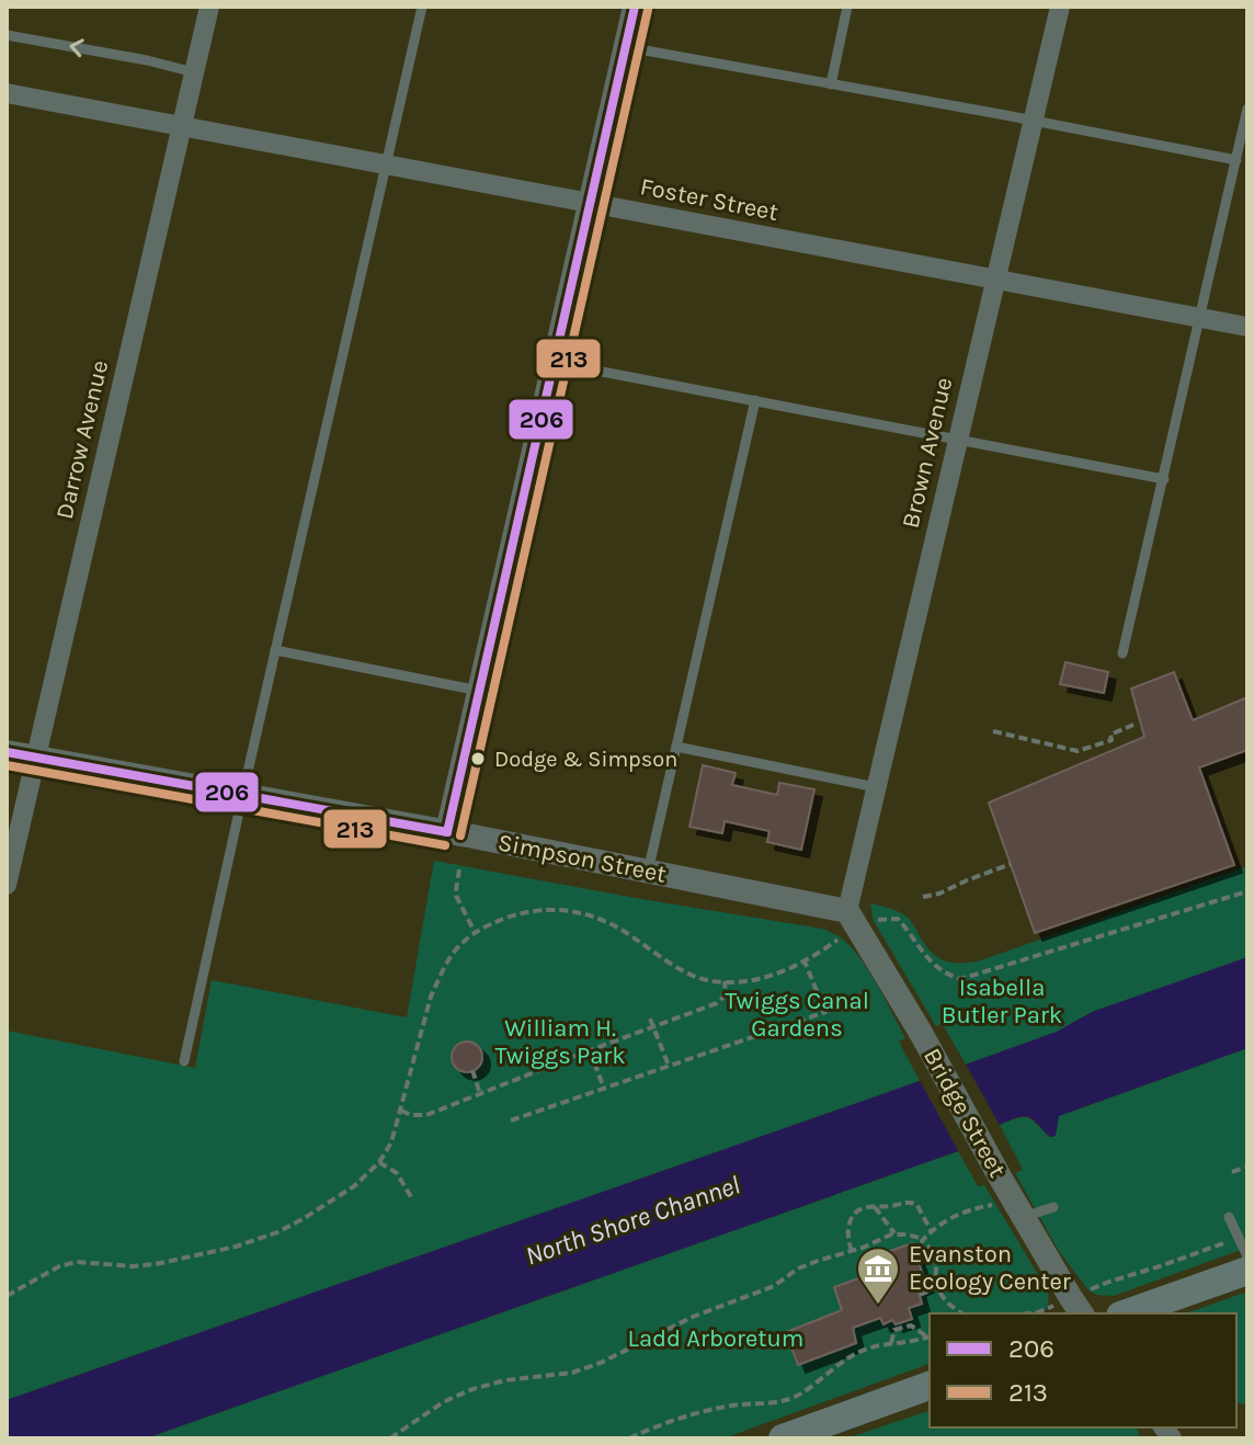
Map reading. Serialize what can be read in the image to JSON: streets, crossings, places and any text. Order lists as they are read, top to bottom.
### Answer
{
  "streets": {
    "street": [
      "Foster Street",
      "Darrow Avenue",
      "Brown Avenue",
      "Simpson Street",
      "Bridge Street"
    ]
  },
  "crossings": [
    ["Foster Street", "Darrow Avenue"],
    ["Foster Street", "Brown Avenue"],
    ["Darrow Avenue", "Simpson Street"],
    ["Brown Avenue", "Simpson Street"],
    ["Brown Avenue", "Bridge Street"],
    ["Simpson Street", "Bridge Street"]
  ],
  "water": ["North Shore Channel"],
  "parks": [
    "Isabella Butler Park",
    "Twiggs Canal Gardens",
    "William H. Twiggs Park",
    "Ladd Arboretum"
  ],
  "places": {
    "other": ["Dodge & Simpson"],
    "museum": ["Evanston Ecology Center"]
  },
  "lines": ["transit line 206", "transit line 213"],
  "legend": ["206", "213"]
}
